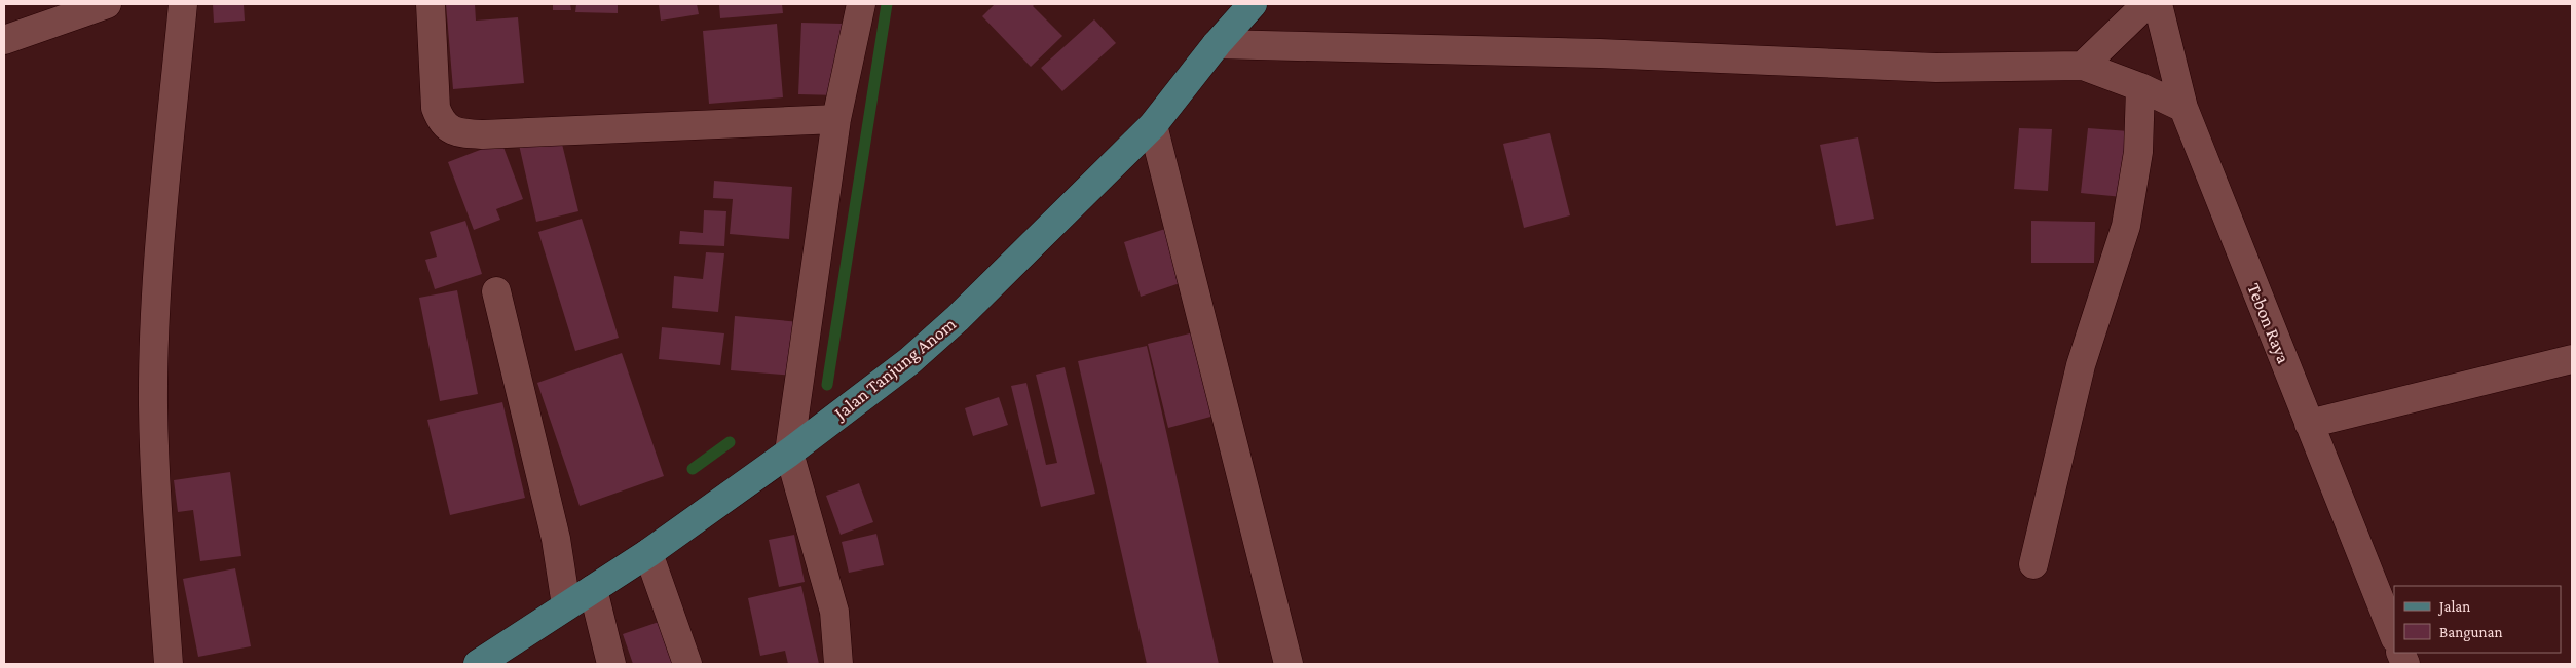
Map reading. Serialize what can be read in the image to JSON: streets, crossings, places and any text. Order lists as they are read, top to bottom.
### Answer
{
  "streets": {
    "main road": ["Jalan Tanjung Anom"],
    "street": ["Tebon Raya"]
  },
  "legend": ["Jalan", "Bangunan"]
}
